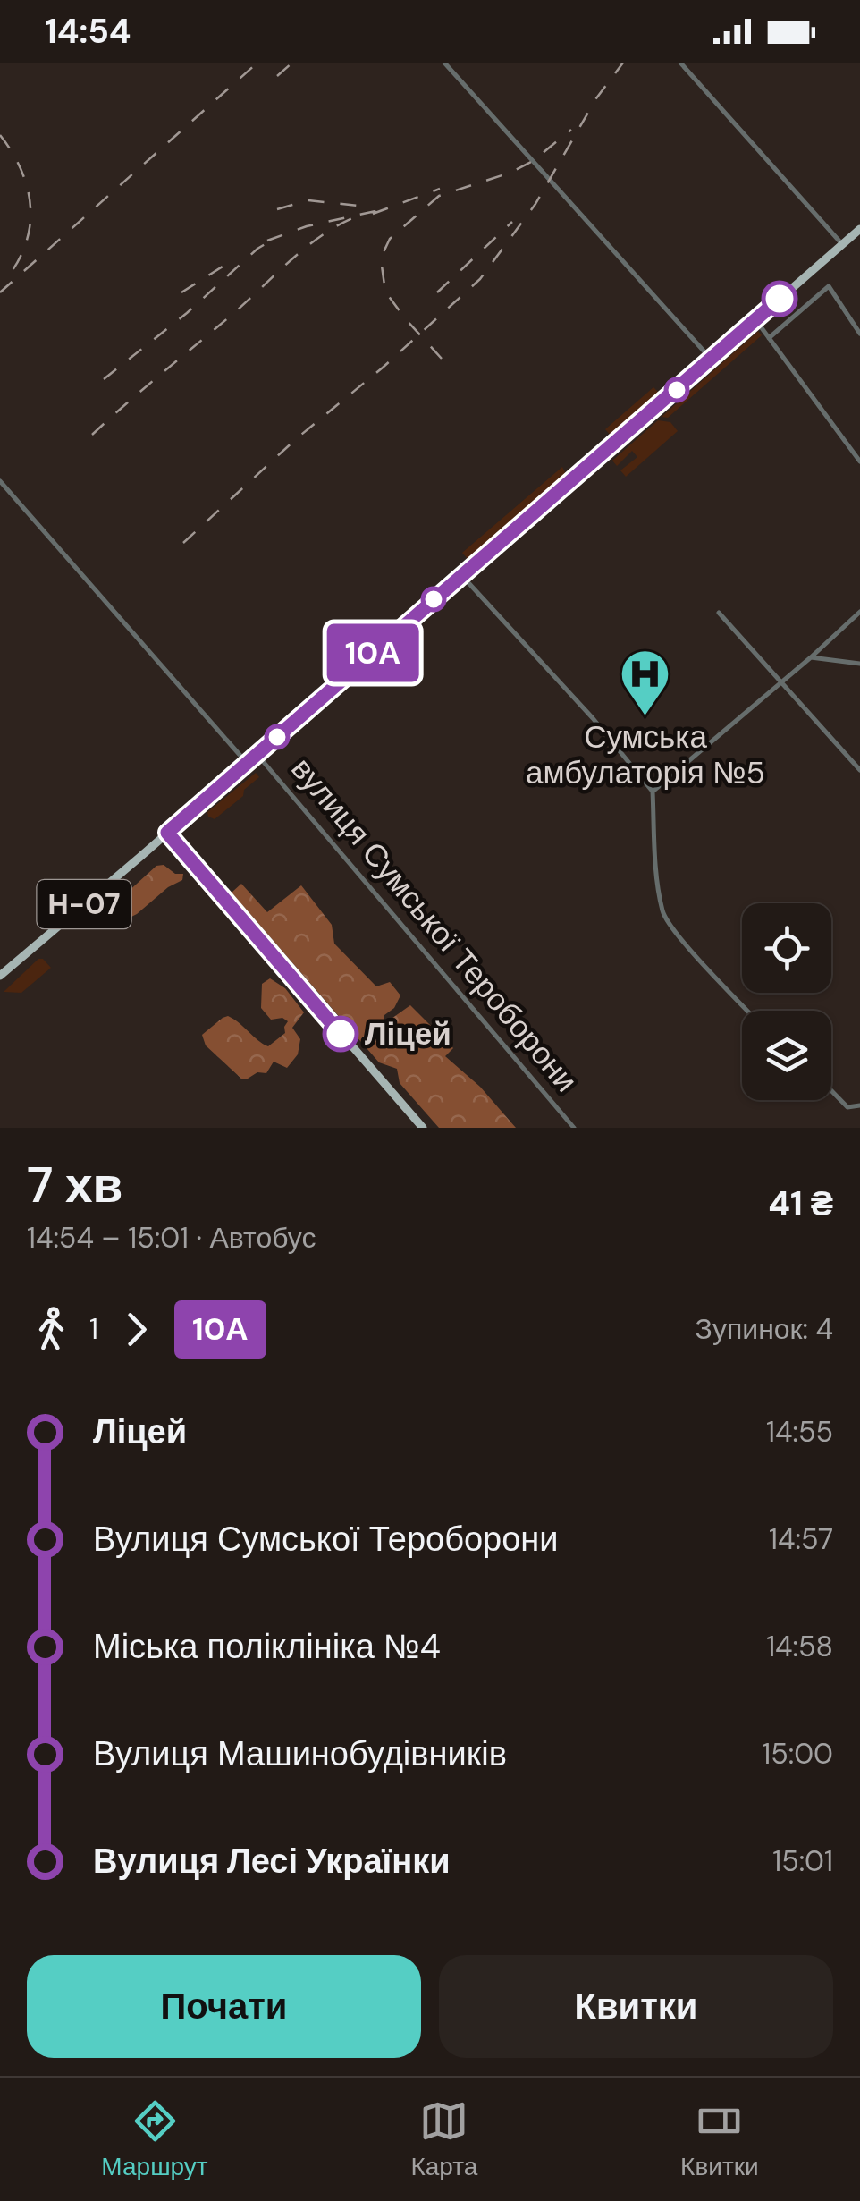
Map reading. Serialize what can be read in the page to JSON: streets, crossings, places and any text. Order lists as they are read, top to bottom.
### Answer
{
  "streets": {
    "main road": ["Н-07"],
    "street": ["вулиця Сумської Тероборони"]
  },
  "places": {
    "hospital": ["Сумська амбулаторія №5"],
    "other": ["Ліцей"]
  },
  "lines": ["bus line 10А"],
  "page": {
    "status": "14:54",
    "on_map": "10А",
    "heading": ["7 хв", "14:54 – 15:01 · Автобус", "41 ₴"],
    "legs": ["1", "10А", "Зупинок: 4"],
    "list": [
      {
        "name": "Ліцей",
        "value": "14:55"
      },
      {
        "name": "Вулиця Сумської Тероборони",
        "value": "14:57"
      },
      {
        "name": "Міська поліклініка №4",
        "value": "14:58"
      },
      {
        "name": "Вулиця Машинобудівників",
        "value": "15:00"
      },
      {
        "name": "Вулиця Лесі Українки",
        "value": "15:01"
      }
    ],
    "buttons": ["Почати", "Квитки"],
    "tabs": ["Маршрут", "Карта", "Квитки"]
  }
}
